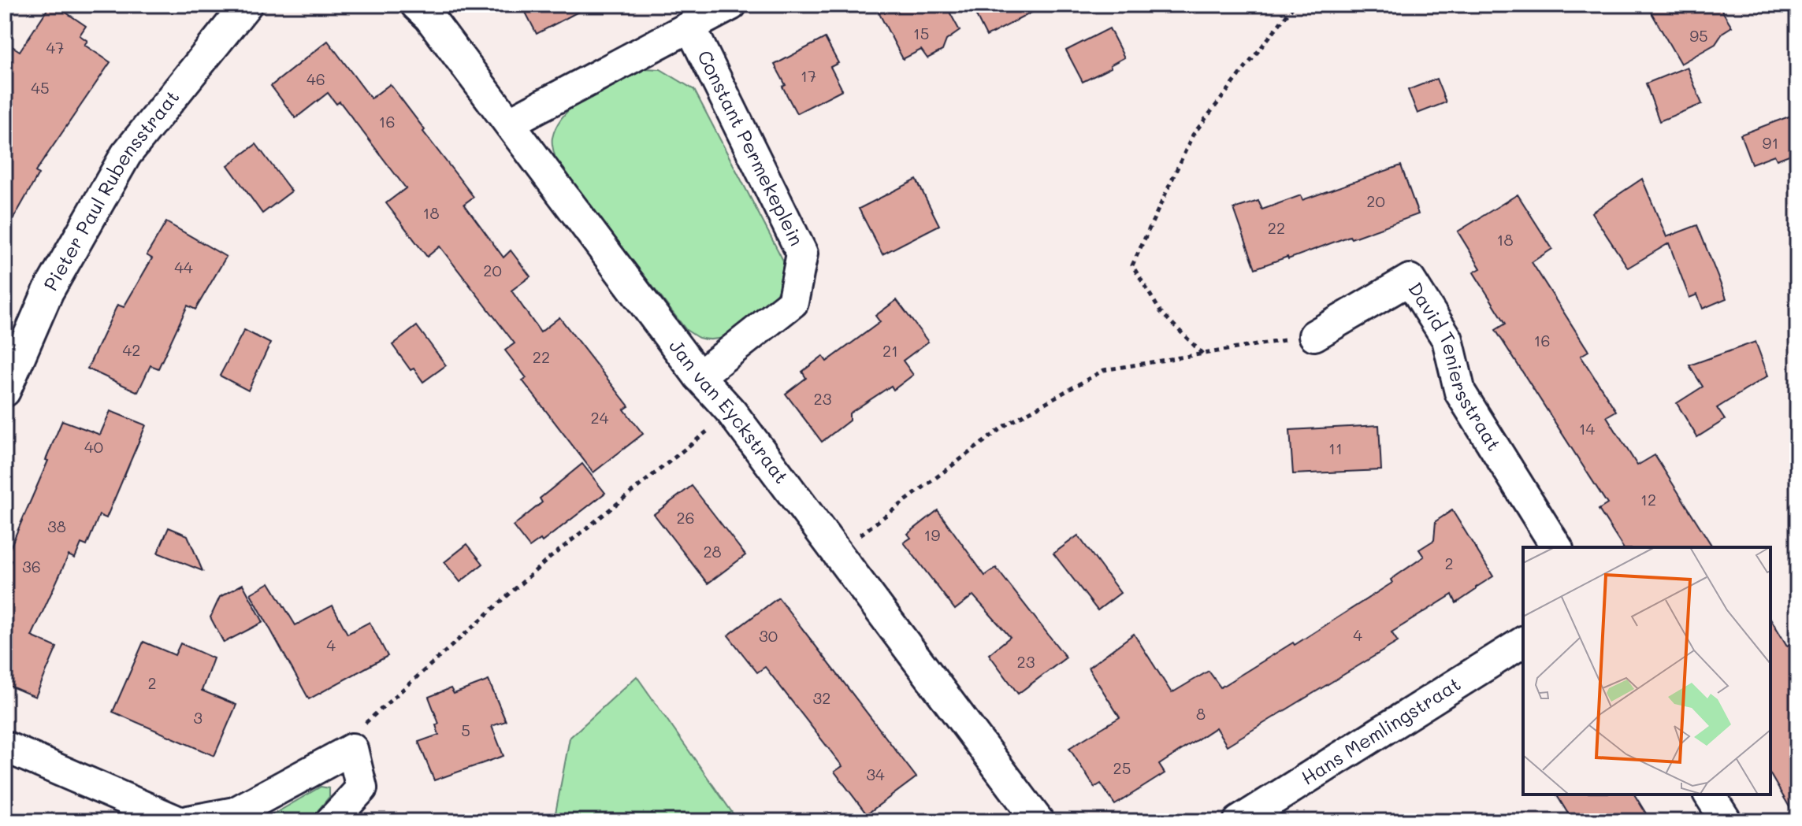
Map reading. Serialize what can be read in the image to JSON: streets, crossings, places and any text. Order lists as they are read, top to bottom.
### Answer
{
  "streets": {
    "street": [
      "Constant Permekeplein",
      "Pieter Paul Rubensstraat",
      "David Teniersstraat",
      "Jan van Eyckstraat",
      "Hans Memlingstraat"
    ]
  },
  "crossings": [
    ["Constant Permekeplein", "Jan van Eyckstraat"]
  ],
  "house_numbers": [
    "15",
    "95",
    "47",
    "17",
    "46",
    "45",
    "16",
    "91",
    "20",
    "18",
    "22",
    "18",
    "44",
    "20",
    "16",
    "42",
    "21",
    "22",
    "23",
    "24",
    "14",
    "40",
    "11",
    "12",
    "26",
    "38",
    "19",
    "28",
    "2",
    "36",
    "4",
    "30",
    "4",
    "23",
    "2",
    "32",
    "8",
    "3",
    "5",
    "25",
    "34"
  ]
}
